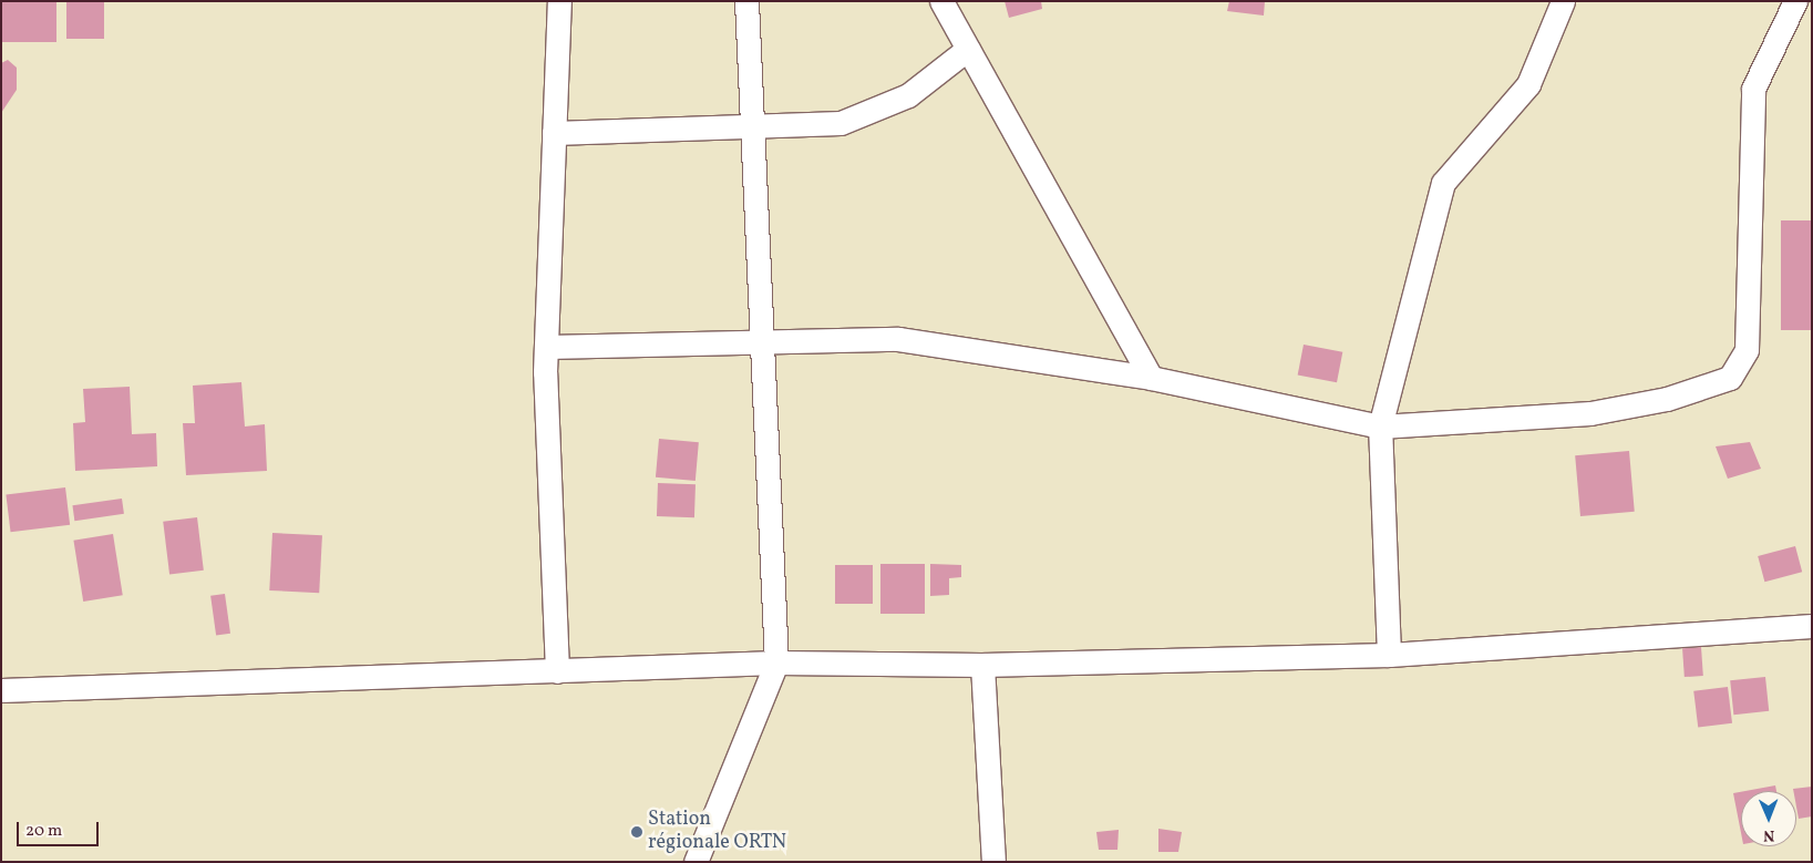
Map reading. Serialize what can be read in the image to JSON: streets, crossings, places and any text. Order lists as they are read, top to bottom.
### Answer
{
  "places": ["Station régionale ORTN"],
  "scale_bar": "20 m",
  "north": "bottom"
}
